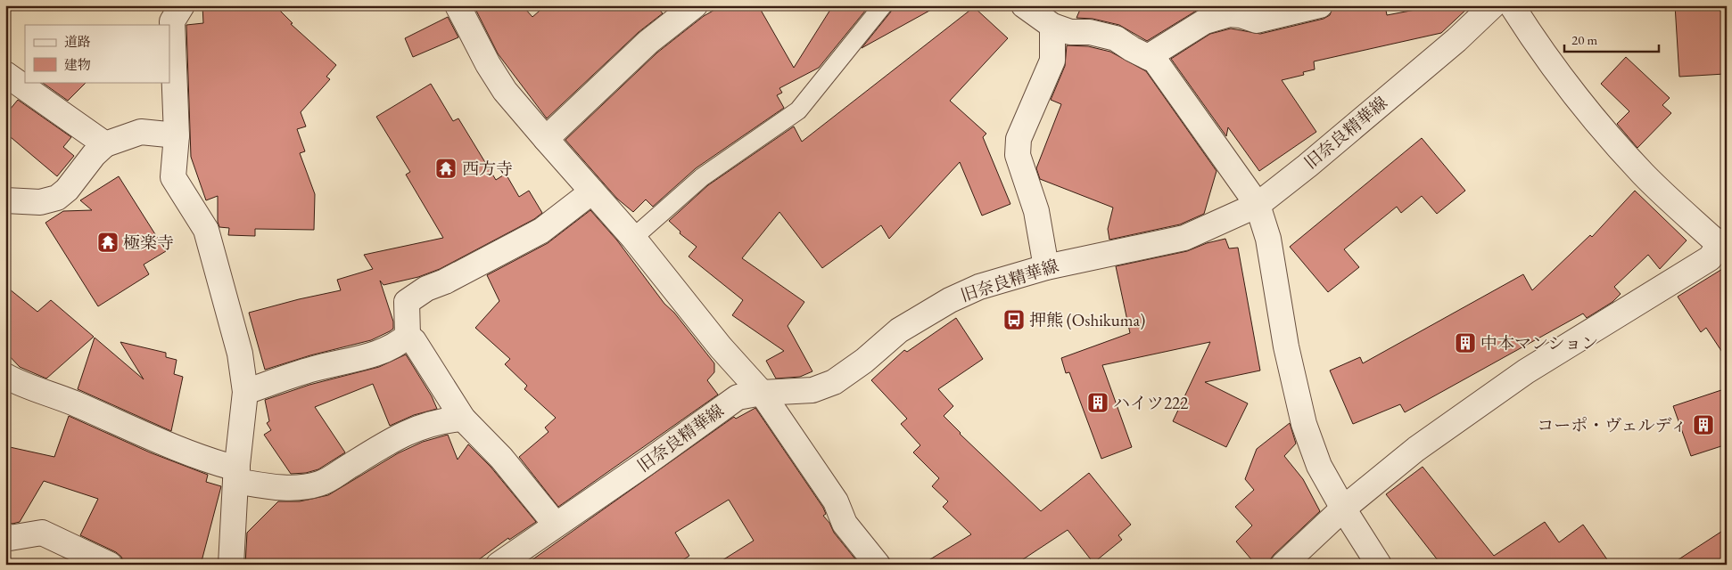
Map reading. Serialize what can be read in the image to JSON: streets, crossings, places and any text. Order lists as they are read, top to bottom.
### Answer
{
  "streets": {
    "street": ["旧奈良精華線"]
  },
  "places": {
    "temple": ["西方寺", "極楽寺"],
    "bus stop": ["押熊 (Oshikuma)"],
    "building": ["中本マンション", "ハイツ222", "コーポ・ヴェルディ"]
  },
  "legend": ["道路", "建物"],
  "scale_bar": "20 m"
}
